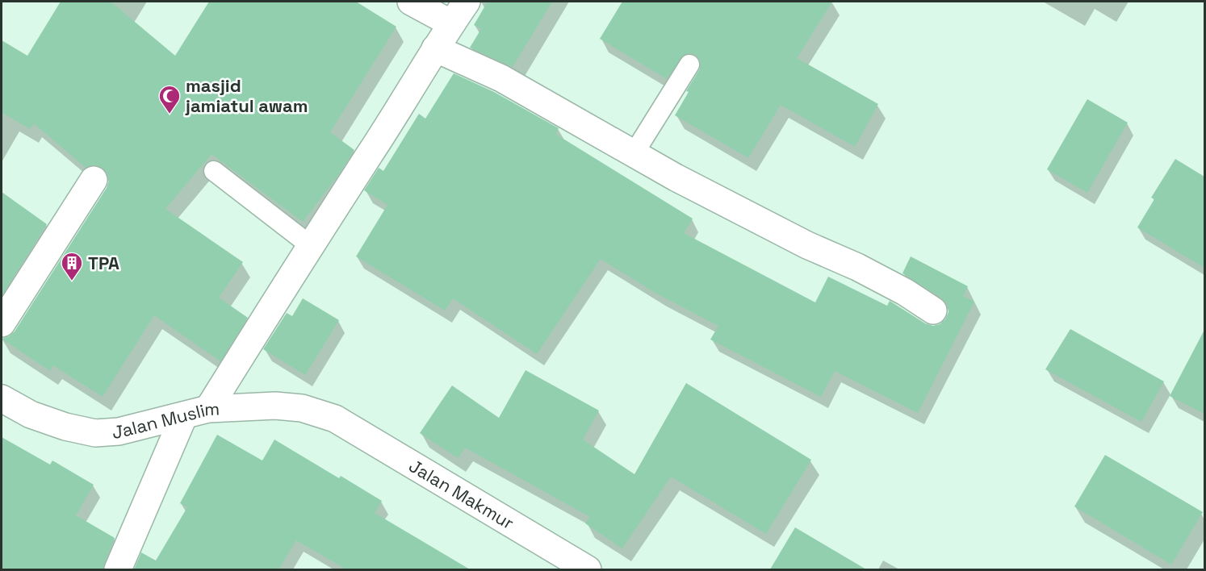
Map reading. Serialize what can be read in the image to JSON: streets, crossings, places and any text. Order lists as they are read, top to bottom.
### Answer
{
  "streets": {
    "street": ["Jalan Muslim", "Jalan Makmur"]
  },
  "crossings": [
    ["Jalan Muslim", "Jalan Makmur"]
  ],
  "places": {
    "mosque": ["masjid jamiatul awam"],
    "building": ["TPA"]
  }
}
